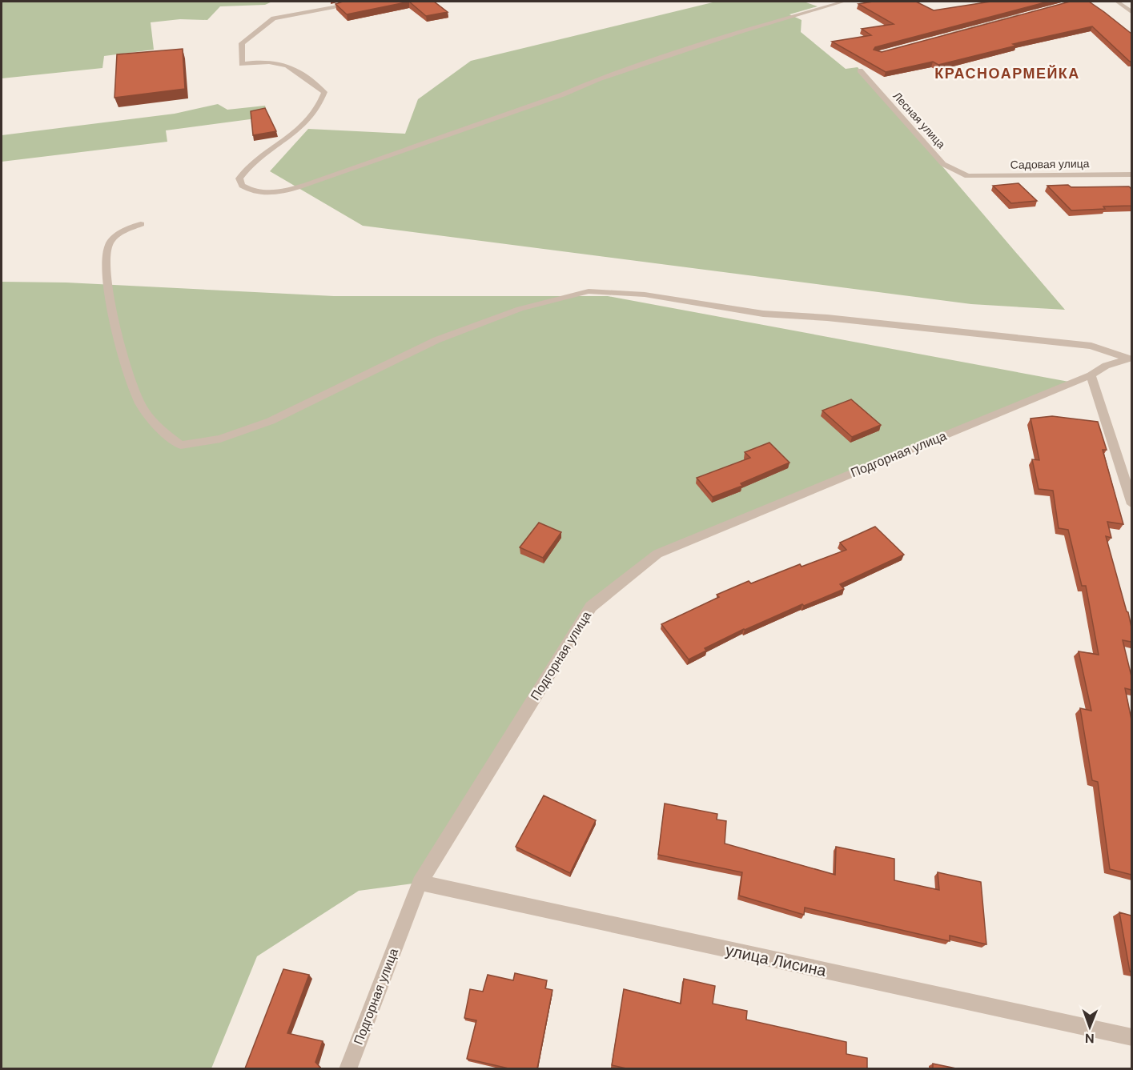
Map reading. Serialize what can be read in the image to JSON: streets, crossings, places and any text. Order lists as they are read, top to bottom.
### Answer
{
  "streets": {
    "street": [
      "Лесная улица",
      "Садовая улица",
      "Подгорная улица",
      "улица Лисина"
    ]
  },
  "crossings": [
    ["Лесная улица", "Садовая улица"],
    ["Подгорная улица", "улица Лисина"]
  ],
  "districts": ["КРАСНОАРМЕЙКА"],
  "north": "bottom"
}
